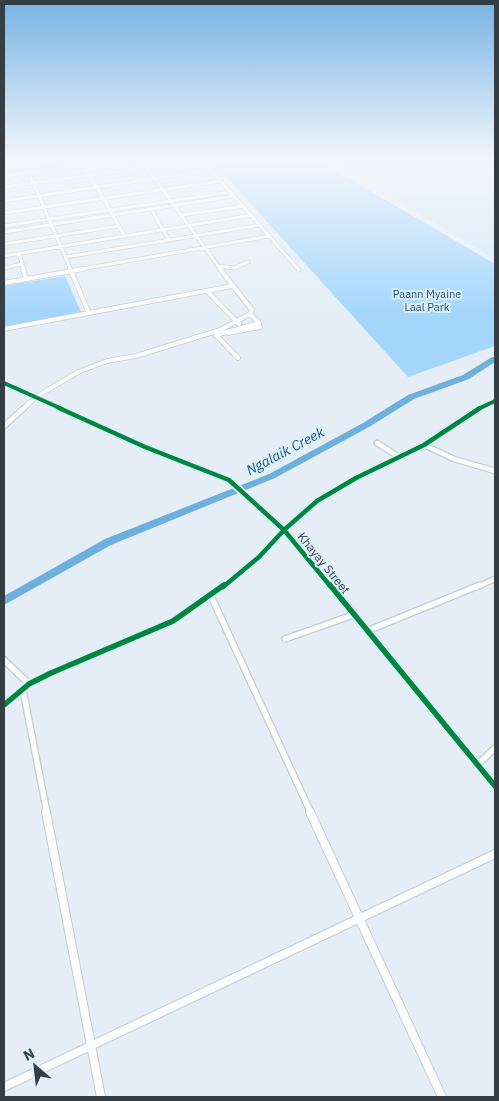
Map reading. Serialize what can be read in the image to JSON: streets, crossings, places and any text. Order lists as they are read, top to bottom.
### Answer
{
  "streets": {
    "street": ["Khayay Street"]
  },
  "water": ["Ngalaik Creek"],
  "parks": ["Paann Myaine Laal Park"],
  "north": "top left"
}
